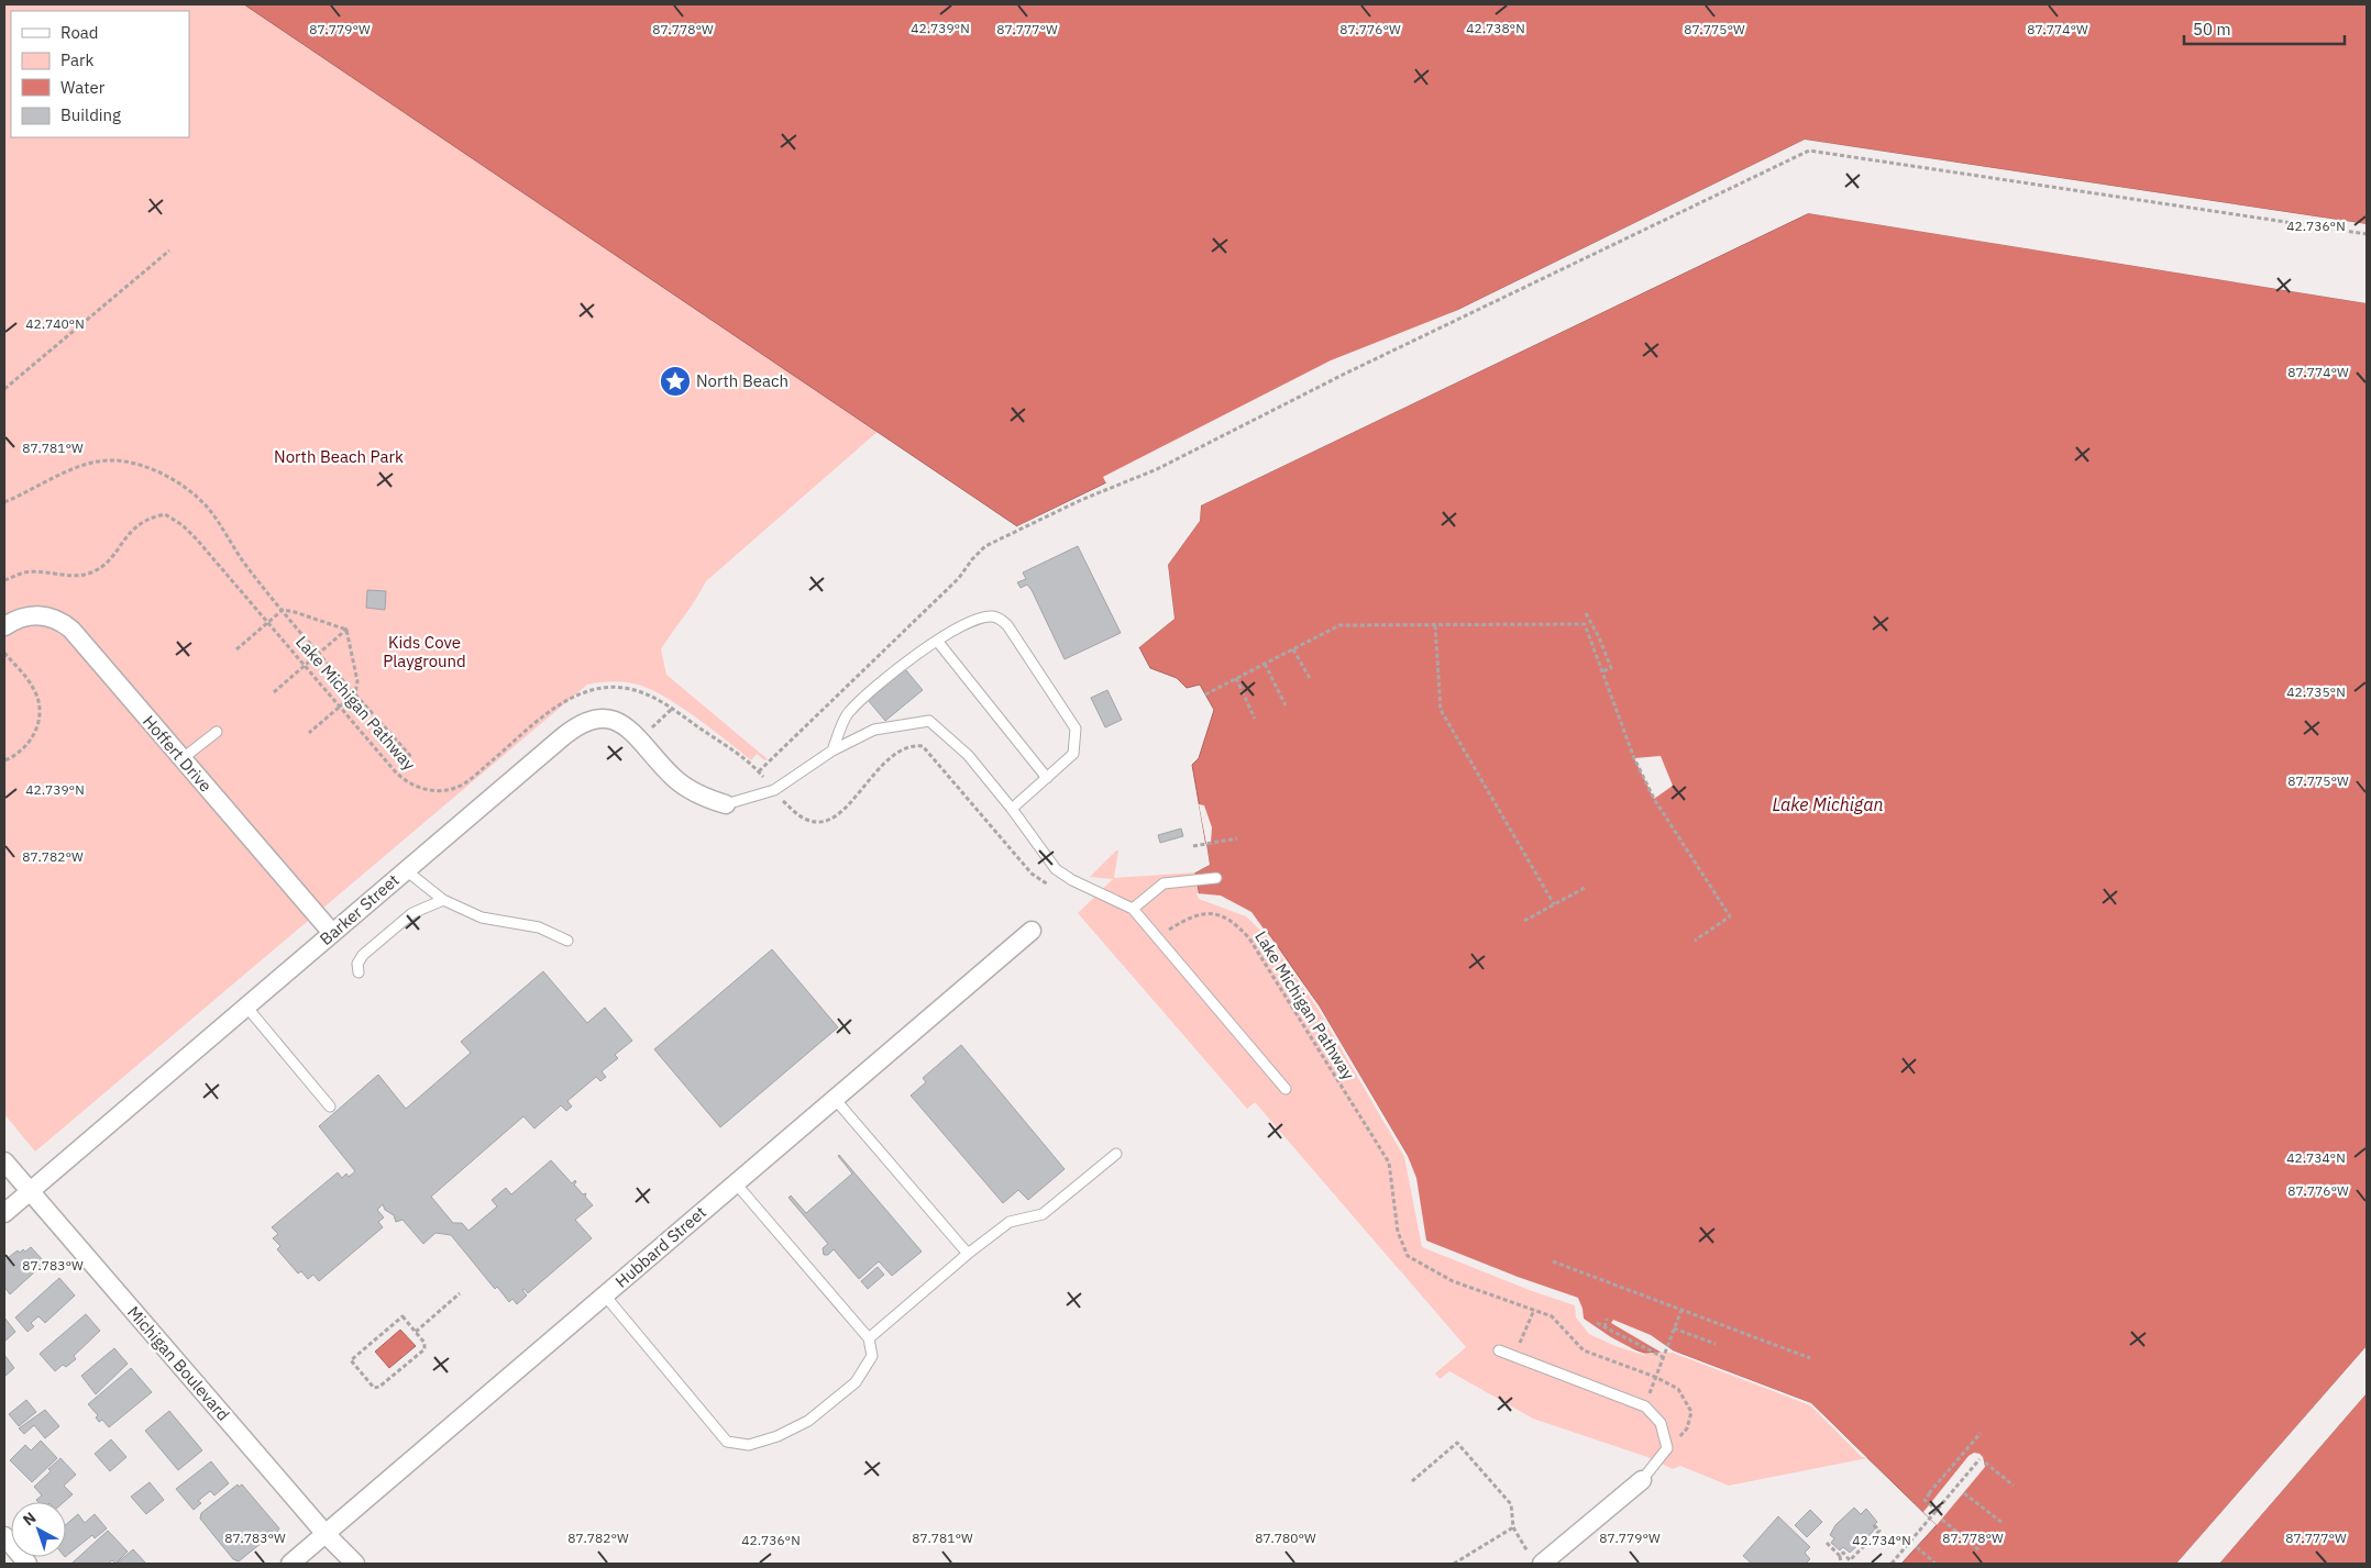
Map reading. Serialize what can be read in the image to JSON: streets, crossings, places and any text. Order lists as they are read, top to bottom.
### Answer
{
  "streets": {
    "street": [
      "Hoffert Drive",
      "Barker Street",
      "Hubbard Street",
      "Michigan Boulevard"
    ],
    "path": ["Lake Michigan Pathway"]
  },
  "crossings": [
    ["Hoffert Drive", "Barker Street"],
    ["Barker Street", "Michigan Boulevard"],
    ["Hubbard Street", "Michigan Boulevard"]
  ],
  "water": ["Lake Michigan"],
  "parks": ["North Beach Park", "Kids Cove Playground"],
  "places": {
    "place": ["North Beach"]
  },
  "legend": [
    "Road",
    "Park",
    "Water",
    "Building"
  ],
  "scale_bar": "50 m",
  "north": "top left",
  "coordinates": [
    "42.739°N",
    "42.738°N",
    "87.779°W",
    "87.778°W",
    "87.777°W",
    "87.776°W",
    "87.775°W",
    "87.774°W",
    "42.736°N",
    "42.740°N",
    "87.781°W",
    "42.735°N",
    "87.782°W",
    "42.734°N",
    "87.783°W",
    "87.780°W"
  ]
}
